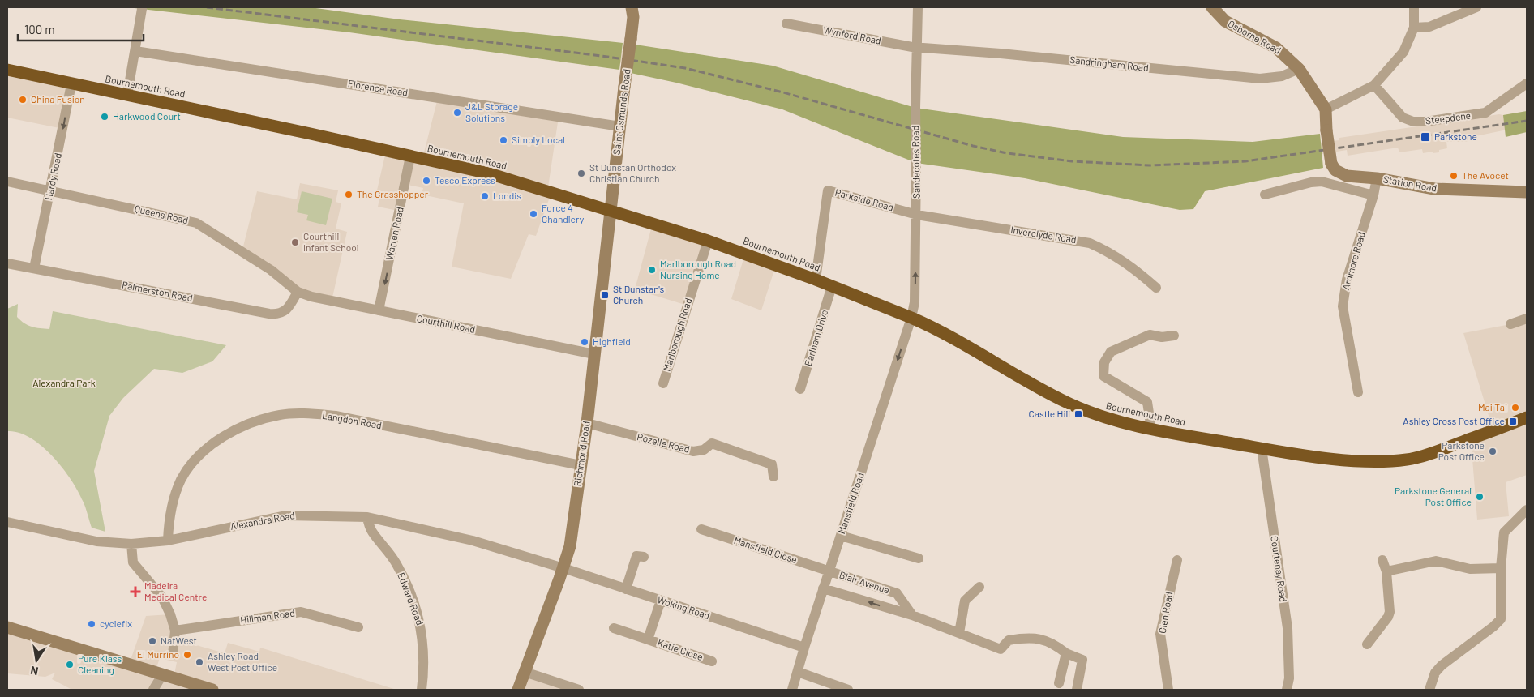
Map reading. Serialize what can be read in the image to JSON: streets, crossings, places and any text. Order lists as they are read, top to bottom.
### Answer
{
  "streets": {
    "highway": ["Bournemouth Road"],
    "street": [
      "Wynford Road",
      "Osborne Road",
      "Sandringham Road",
      "Florence Road",
      "Saint Osmunds Road",
      "Steepdene",
      "Sandecotes Road",
      "Hardy Road",
      "Station Road",
      "Parkside Road",
      "Queens Road",
      "Warren Road",
      "Inverclyde Road",
      "Ardmore Road",
      "Palmerston Road",
      "Courthill Road",
      "Marlborough Road",
      "Earlham Drive",
      "Langdon Road",
      "Rozelle Road",
      "Richmond Road",
      "Mansfield Road",
      "Alexandra Road",
      "Mansfield Close",
      "Courtenay Road",
      "Blair Avenue",
      "Edward Road",
      "Woking Road",
      "Glen Road",
      "Hillman Road",
      "Katie Close"
    ]
  },
  "crossings": [
    ["Wynford Road", "Sandringham Road"],
    ["Wynford Road", "Sandecotes Road"],
    ["Osborne Road", "Sandringham Road"],
    ["Osborne Road", "Station Road"],
    ["Sandringham Road", "Sandecotes Road"],
    ["Bournemouth Road", "Saint Osmunds Road"],
    ["Bournemouth Road", "Sandecotes Road"],
    ["Bournemouth Road", "Hardy Road"],
    ["Bournemouth Road", "Parkside Road"],
    ["Bournemouth Road", "Warren Road"],
    ["Bournemouth Road", "Marlborough Road"],
    ["Bournemouth Road", "Earlham Drive"],
    ["Bournemouth Road", "Richmond Road"],
    ["Bournemouth Road", "Mansfield Road"],
    ["Bournemouth Road", "Courtenay Road"],
    ["Florence Road", "Saint Osmunds Road"],
    ["Saint Osmunds Road", "Richmond Road"],
    ["Sandecotes Road", "Parkside Road"],
    ["Sandecotes Road", "Inverclyde Road"],
    ["Sandecotes Road", "Mansfield Road"],
    ["Hardy Road", "Queens Road"],
    ["Hardy Road", "Palmerston Road"],
    ["Station Road", "Ardmore Road"],
    ["Parkside Road", "Inverclyde Road"],
    ["Queens Road", "Palmerston Road"],
    ["Queens Road", "Courthill Road"],
    ["Warren Road", "Courthill Road"],
    ["Palmerston Road", "Courthill Road"],
    ["Courthill Road", "Richmond Road"],
    ["Langdon Road", "Richmond Road"],
    ["Langdon Road", "Alexandra Road"],
    ["Rozelle Road", "Richmond Road"],
    ["Richmond Road", "Alexandra Road"],
    ["Richmond Road", "Woking Road"],
    ["Mansfield Road", "Mansfield Close"],
    ["Mansfield Road", "Blair Avenue"],
    ["Mansfield Road", "Woking Road"],
    ["Alexandra Road", "Edward Road"],
    ["Alexandra Road", "Woking Road"],
    ["Mansfield Close", "Blair Avenue"],
    ["Woking Road", "Katie Close"]
  ],
  "one_way": ["Hardy Road", "Warren Road", "Mansfield Road"],
  "parks": ["Alexandra Park"],
  "places": {
    "other": [
      "China Fusion",
      "J&L Storage Solutions",
      "Harkwood Court",
      "Simply Local",
      "St Dunstan Orthodox Christian Church",
      "The Avocet",
      "Tesco Express",
      "The Grasshopper",
      "Londis",
      "Force 4 Chandlery",
      "Courthill Infant School",
      "Marlborough Road Nursing Home",
      "Highfield",
      "Mai Tai",
      "Parkstone Post Office",
      "Parkstone General Post Office",
      "cyclefix",
      "NatWest",
      "El Murrino",
      "Ashley Road West Post Office",
      "Pure Klass Cleaning"
    ],
    "transit": [
      "Parkstone",
      "St Dunstan's Church",
      "Castle Hill",
      "Ashley Cross Post Office"
    ],
    "health": ["Madeira Medical Centre"]
  },
  "scale_bar": "100 m",
  "north": "bottom"
}
